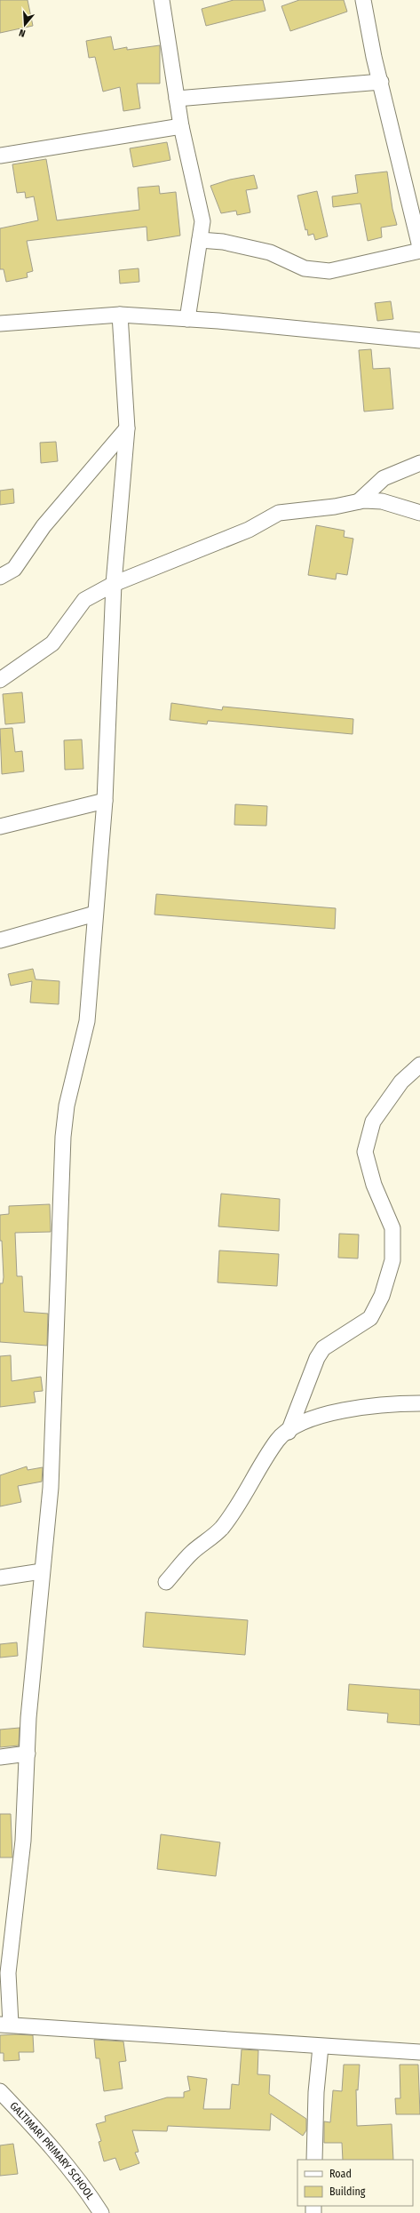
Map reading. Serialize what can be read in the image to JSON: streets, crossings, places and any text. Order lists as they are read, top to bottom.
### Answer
{
  "streets": {
    "street": ["GALTIMARI PRIMARY SCHOOL"]
  },
  "legend": ["Road", "Building"],
  "north": "bottom"
}
